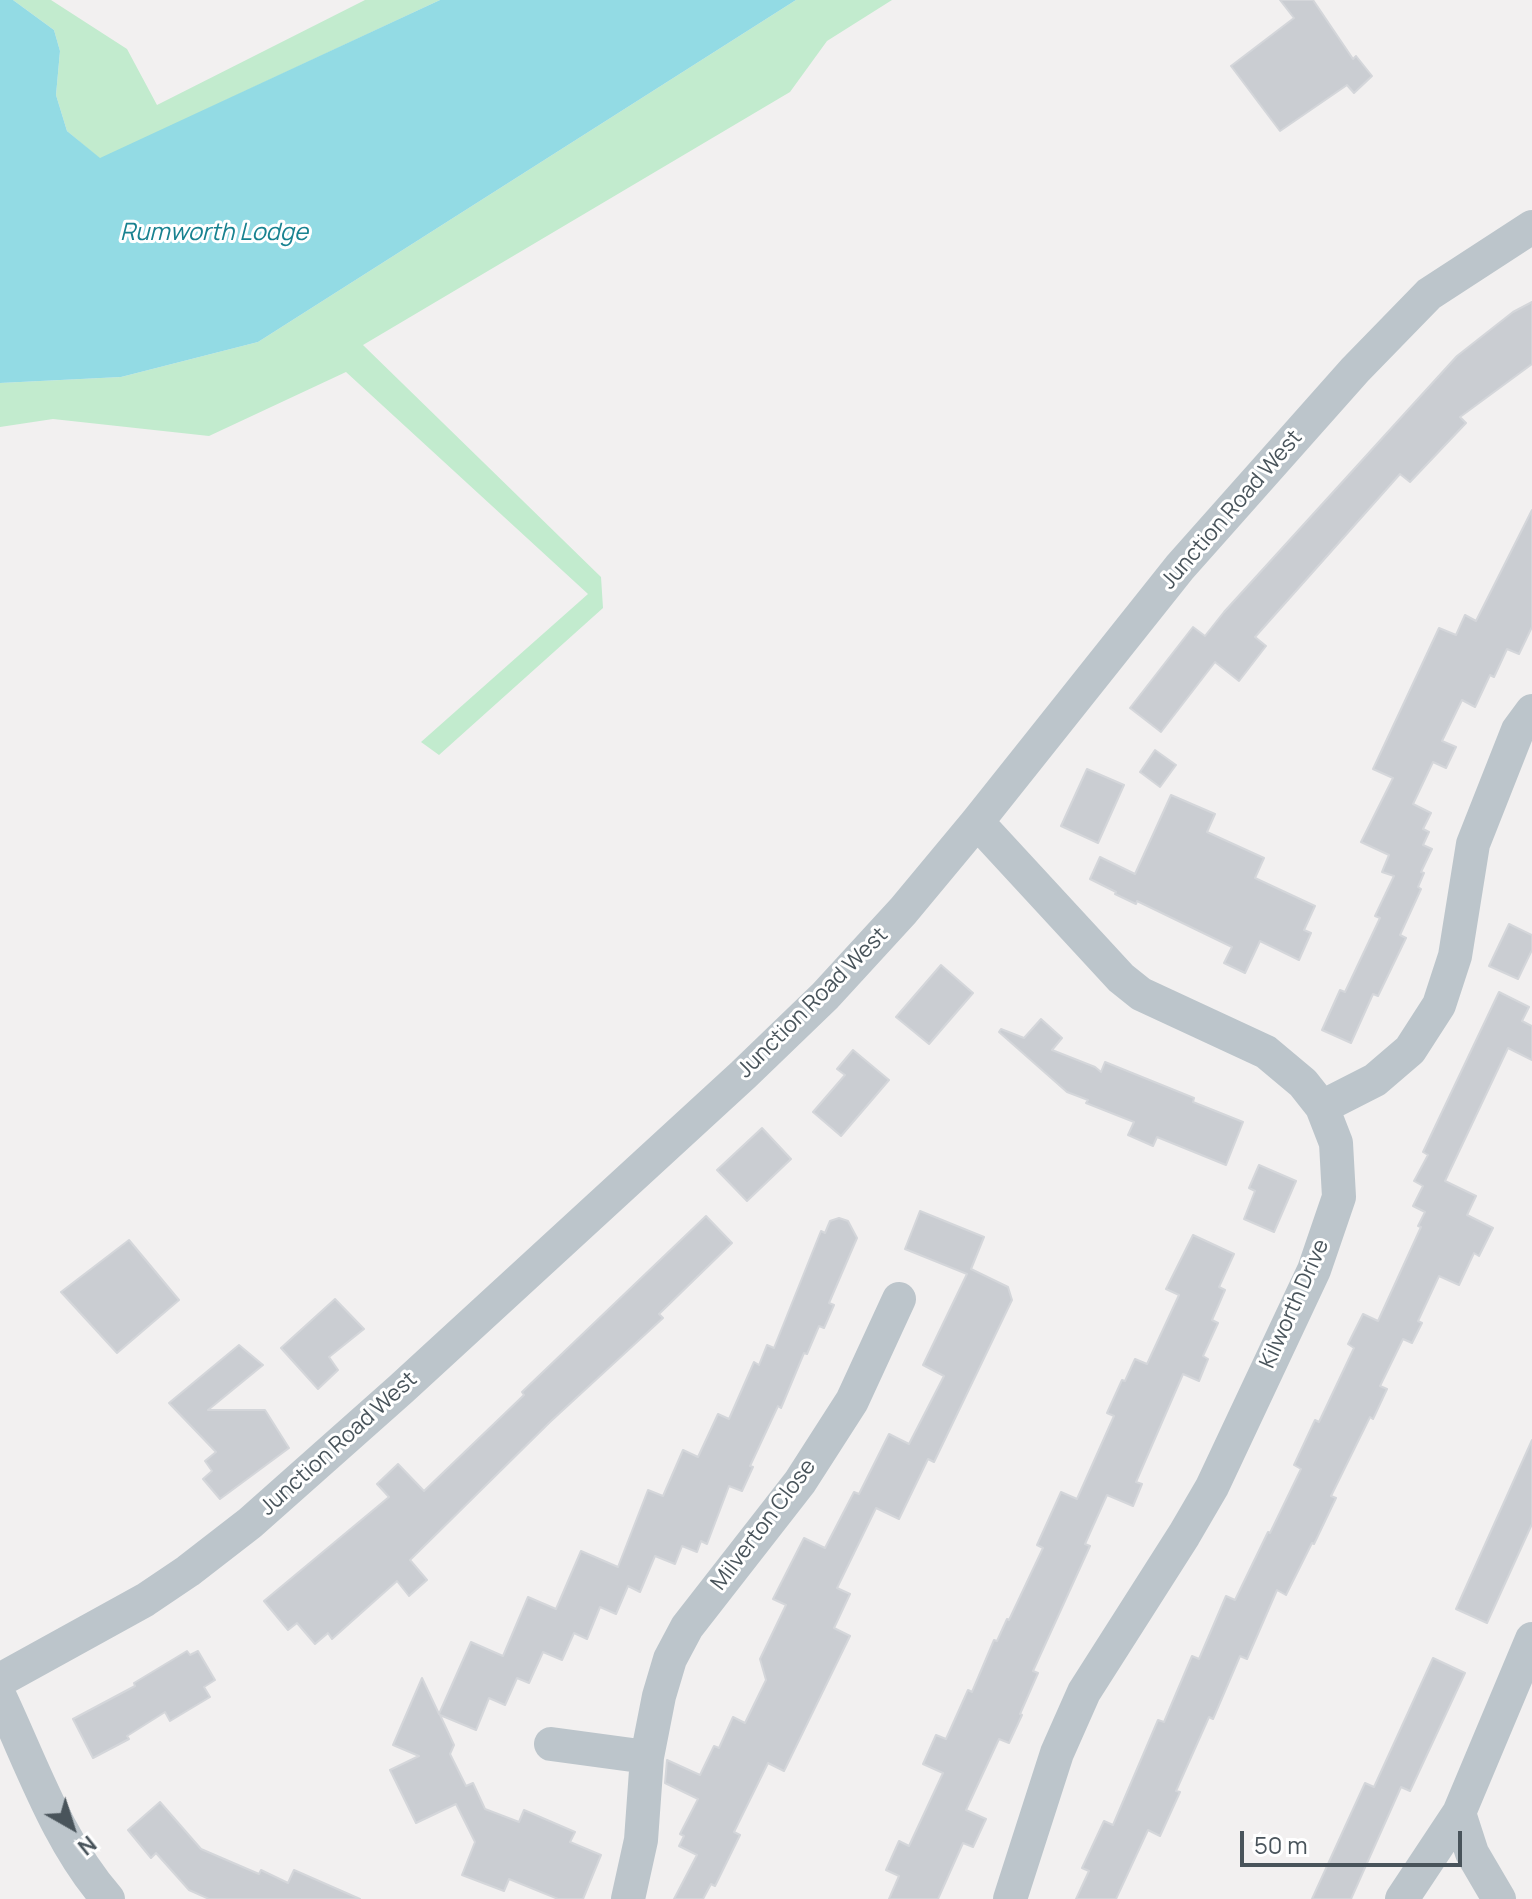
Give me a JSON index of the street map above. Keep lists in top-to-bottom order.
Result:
{
  "streets": {
    "street": ["Junction Road West", "Kilworth Drive", "Milverton Close"]
  },
  "crossings": [
    ["Junction Road West", "Kilworth Drive"]
  ],
  "water": ["Rumworth Lodge"],
  "scale_bar": "50 m",
  "north": "bottom right"
}
